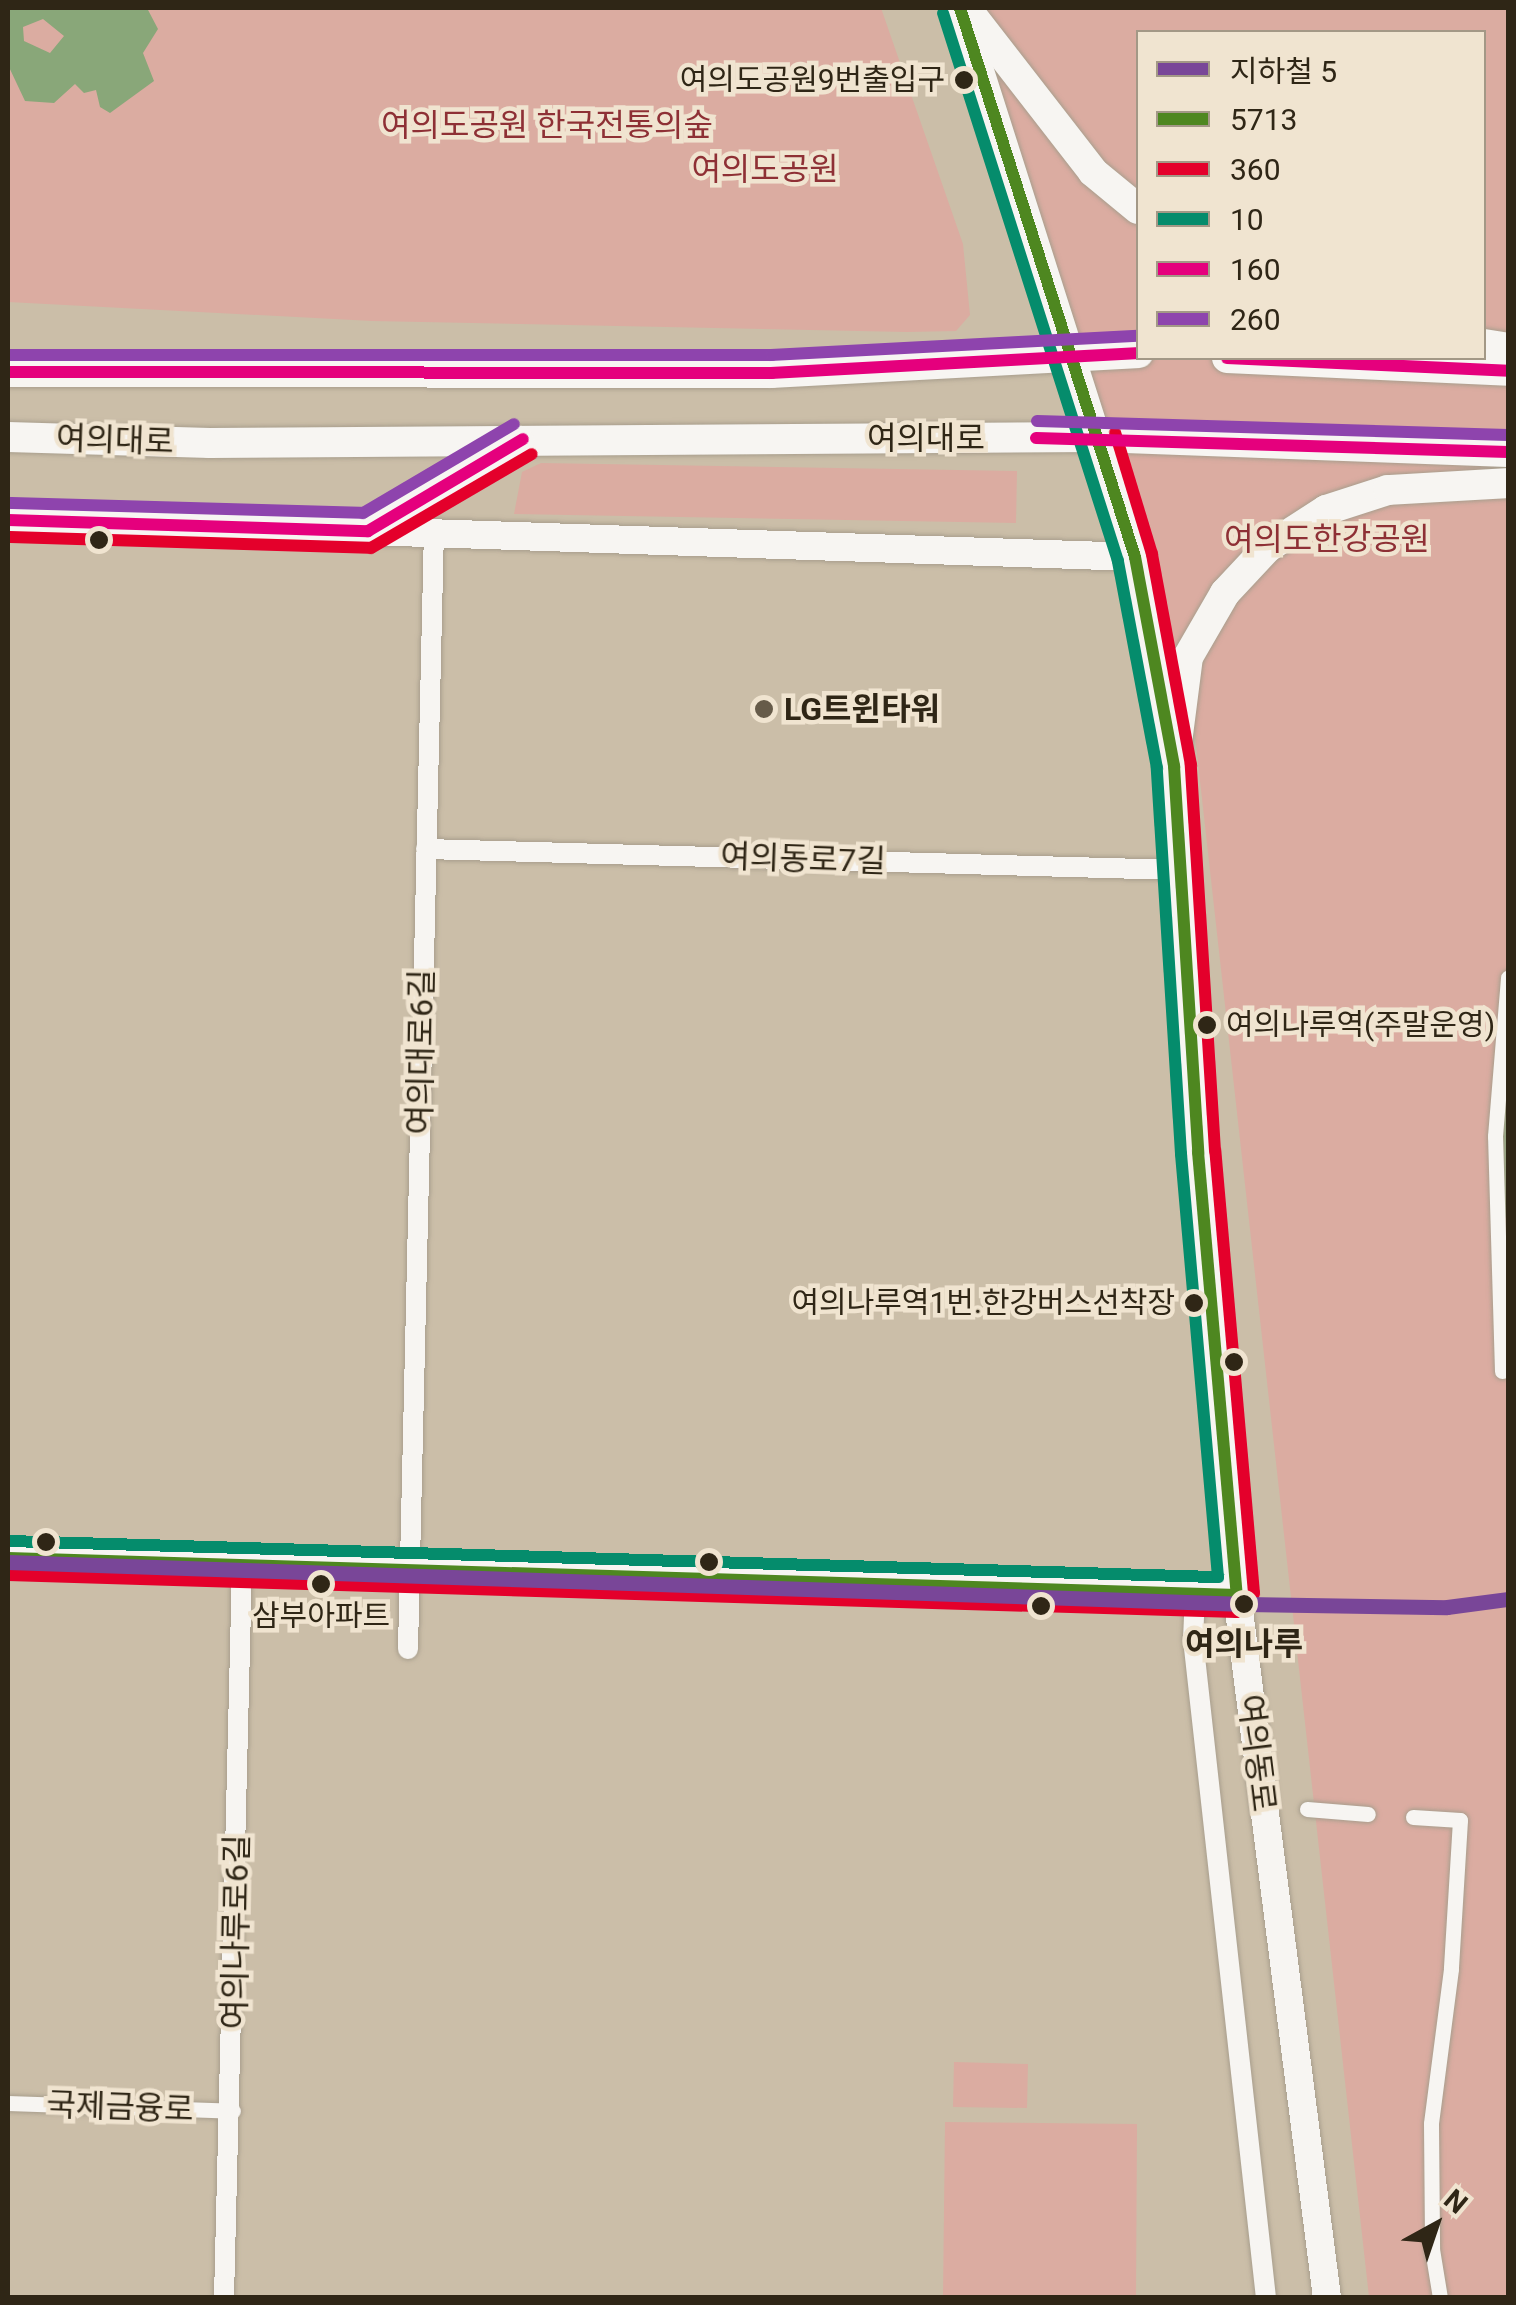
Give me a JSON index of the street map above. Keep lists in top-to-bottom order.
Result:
{
  "streets": {
    "main road": ["여의대로", "여의동로"],
    "street": [
      "여의동로7길",
      "여의대로6길",
      "여의나루로6길",
      "국제금융로"
    ]
  },
  "crossings": [
    ["여의대로", "여의동로"],
    ["여의동로7길", "여의대로6길"],
    ["여의동로7길", "여의동로"],
    ["여의나루로6길", "국제금융로"]
  ],
  "parks": ["여의도공원 한국전통의숲", "여의도공원", "여의도한강공원"],
  "places": [
    "여의도공원9번출입구",
    "LG트윈타워",
    "여의나루역(주말운영)",
    "여의나루역1번.한강버스선착장",
    "삼부아파트",
    "여의나루"
  ],
  "lines": [
    "transit line 5713",
    "transit line 10",
    "transit line 260",
    "transit line 160",
    "transit line 360",
    "metro line 5"
  ],
  "legend": [
    "지하철 5",
    "5713",
    "360",
    "10",
    "160",
    "260"
  ],
  "north": "top right"
}
